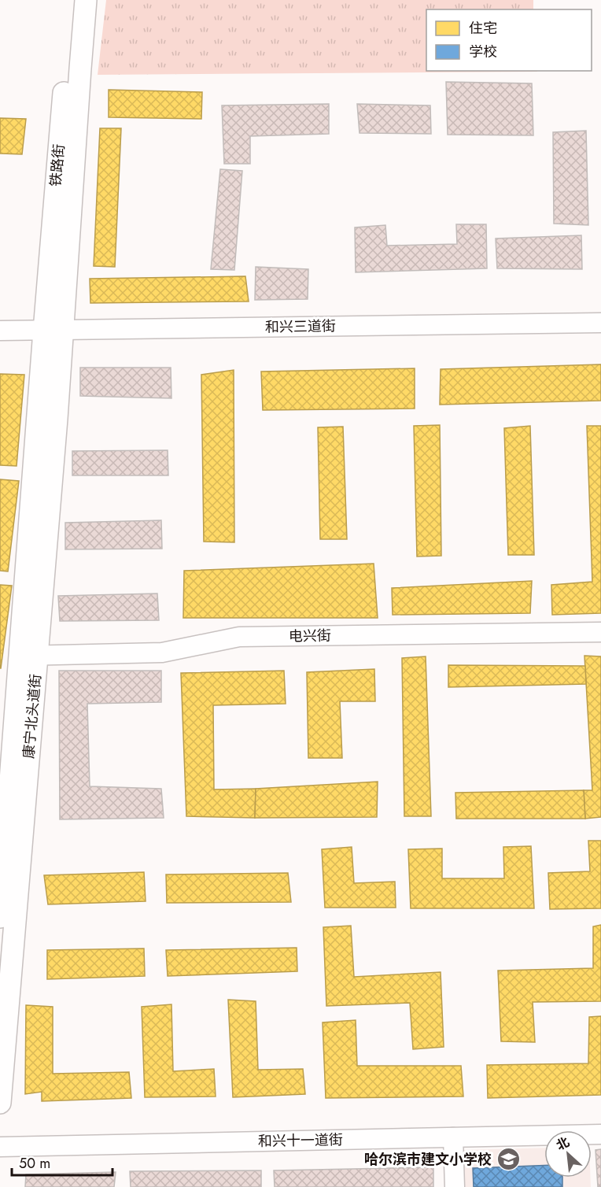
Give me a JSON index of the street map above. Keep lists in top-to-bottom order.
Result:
{
  "streets": {
    "main road": ["铁路街", "康宁北头道街"],
    "street": ["和兴三道街", "电兴街", "和兴十一道街"]
  },
  "crossings": [
    ["铁路街", "和兴三道街"],
    ["铁路街", "康宁北头道街"],
    ["和兴三道街", "康宁北头道街"],
    ["电兴街", "康宁北头道街"]
  ],
  "places": {
    "school or university": ["哈尔滨市建文小学校"]
  },
  "legend": ["住宅", "学校"],
  "scale_bar": "50 m",
  "north": "top left"
}
